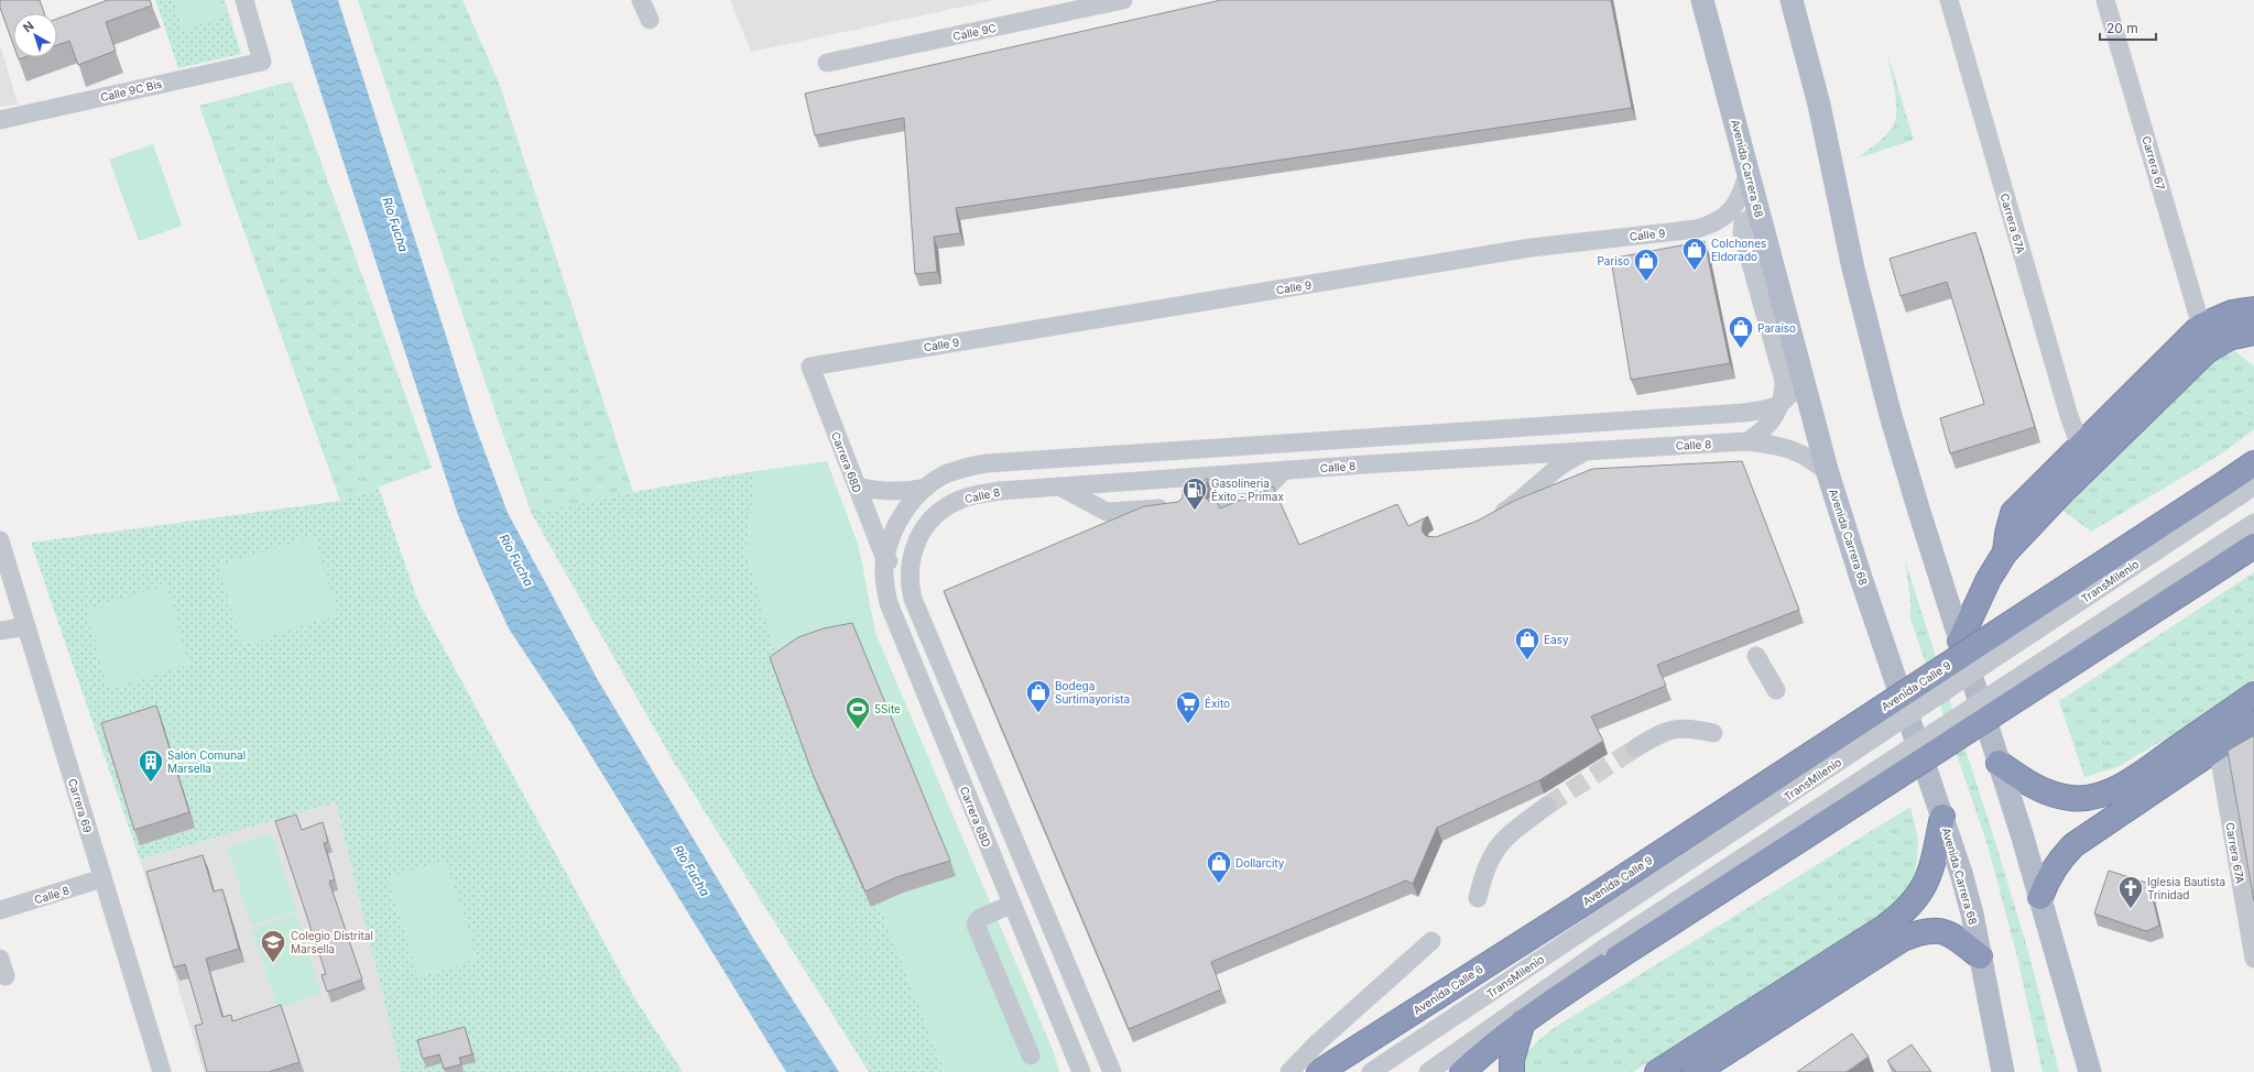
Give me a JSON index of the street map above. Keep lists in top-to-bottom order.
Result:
{
  "streets": {
    "highway": ["Avenida Calle 9", "Avenida Calle 6"],
    "main road": ["Avenida Carrera 68"],
    "street": [
      "Calle 9C",
      "Calle 9C Bis",
      "Carrera 67",
      "Carrera 67A",
      "Calle 9",
      "Calle 8",
      "Carrera 68D",
      "TransMilenio",
      "Carrera 69"
    ]
  },
  "crossings": [
    ["Avenida Carrera 68", "Calle 9"],
    ["Avenida Carrera 68", "Calle 8"],
    ["Calle 9", "Carrera 68D"],
    ["Calle 8", "Carrera 68D"],
    ["Calle 8", "Carrera 69"],
    ["TransMilenio", "Avenida Calle 9"],
    ["TransMilenio", "Avenida Calle 6"],
    ["Avenida Calle 9", "Avenida Calle 6"]
  ],
  "water": ["Río Fucha"],
  "places": {
    "shop": [
      "Colchones Eldorado",
      "Pariso",
      "Paraiso",
      "Easy",
      "Bodega Surtimayorista",
      "Dollarcity"
    ],
    "fuel station": ["Gasolineria Éxito - Primax"],
    "supermarket": ["Éxito"],
    "sports": ["5Site"],
    "building": ["Salón Comunal Marsella"],
    "church": ["Iglesia Bautista Trinidad"],
    "school or university": ["Colegio Distrital Marsella"]
  },
  "scale_bar": "20 m",
  "north": "top left"
}
